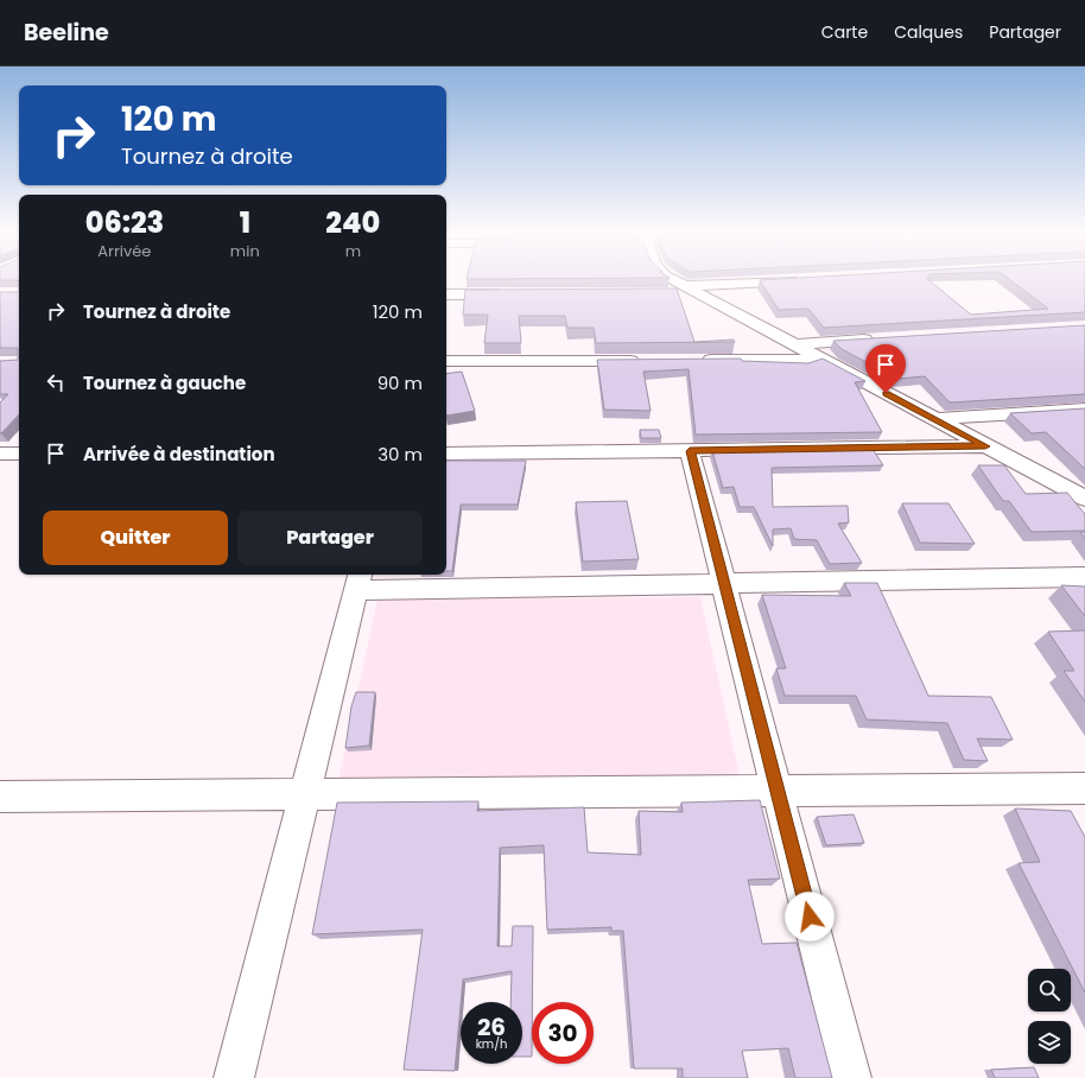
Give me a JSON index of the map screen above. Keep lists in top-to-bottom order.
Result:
{
  "page": {
    "header": "Beeline",
    "nav": ["Carte", "Calques", "Partager"],
    "turn": ["120 m", "Tournez à droite"],
    "eta": [
      "06:23",
      "Arrivée",
      "1",
      "min",
      "240",
      "m"
    ],
    "list": [
      {
        "name": "Tournez à droite",
        "value": "120 m"
      },
      {
        "name": "Tournez à gauche",
        "value": "90 m"
      },
      {
        "name": "Arrivée à destination",
        "value": "30 m"
      }
    ],
    "buttons": ["Quitter", "Partager"],
    "speed": "26 km/h",
    "limit": "30"
  }
}
